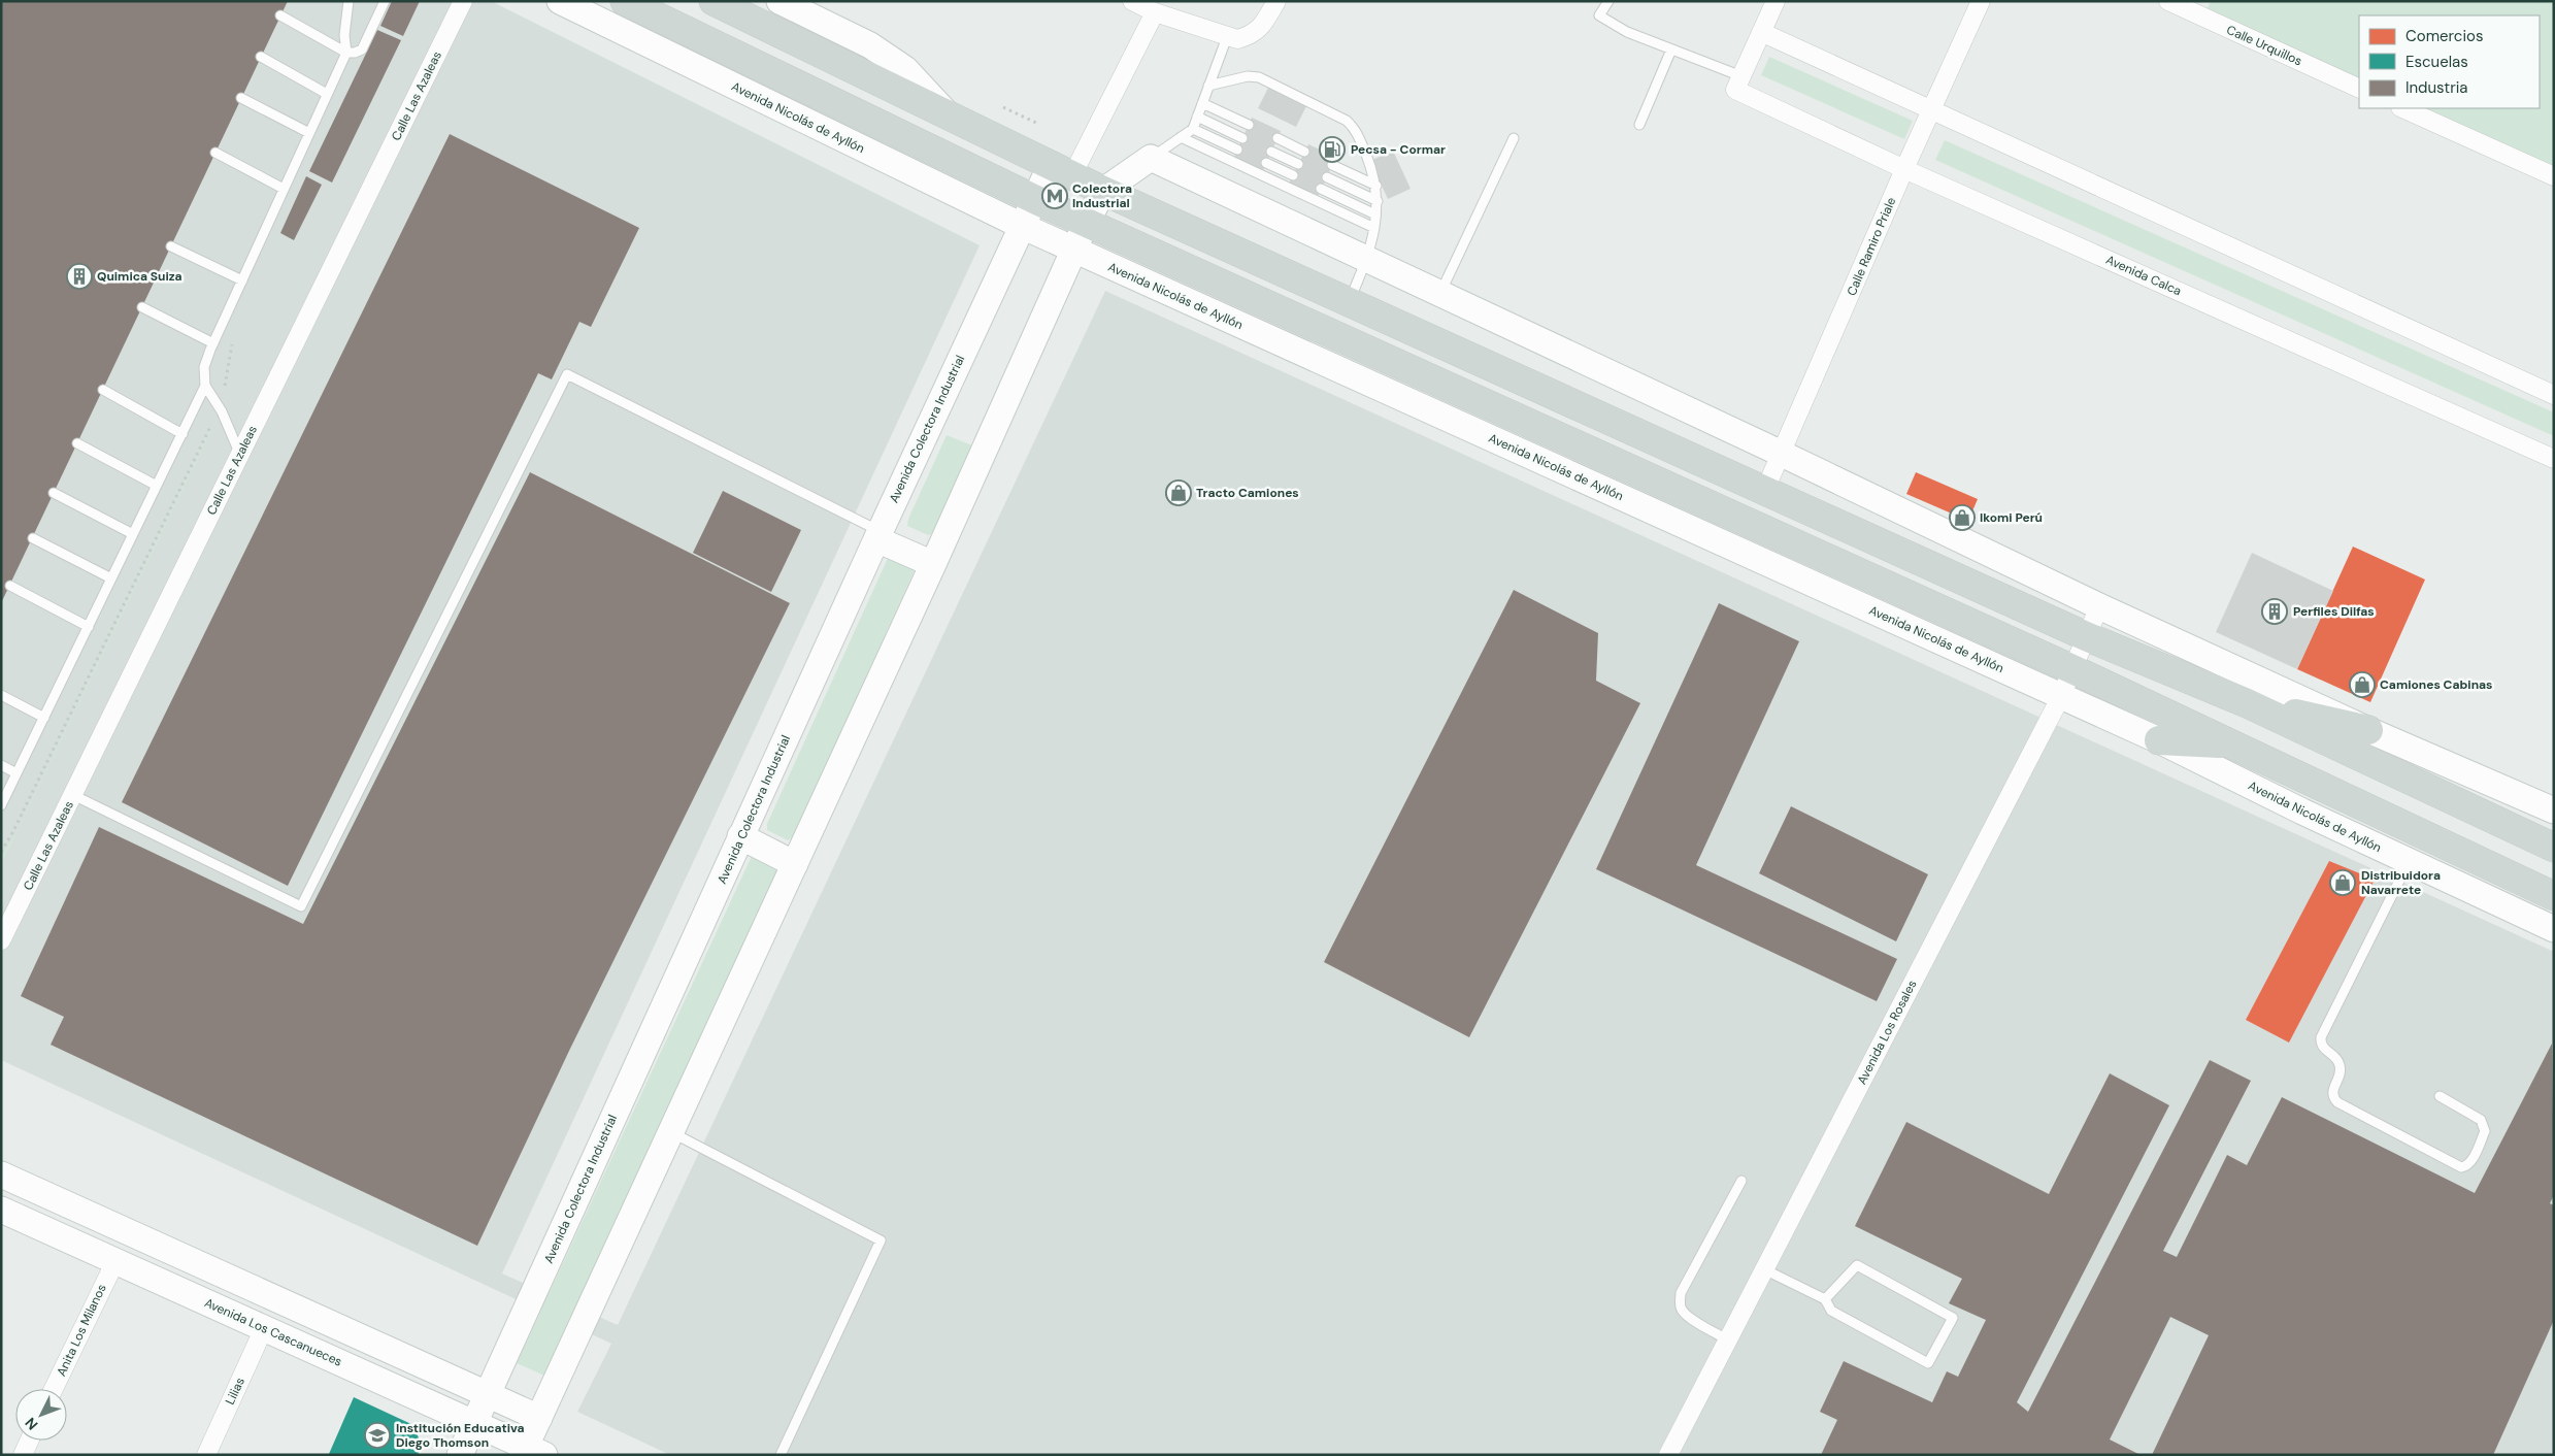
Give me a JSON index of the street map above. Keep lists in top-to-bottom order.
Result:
{
  "streets": {
    "main road": ["Avenida Nicolás de Ayllón", "Avenida Colectora Industrial", "Avenida Los Cascanueces"],
    "street": [
      "Calle Urquillos",
      "Calle Las Azaleas",
      "Calle Ramiro Priale",
      "Avenida Calca",
      "Avenida Los Rosales",
      "Anita Los Milanos",
      "Lilias"
    ]
  },
  "crossings": [
    ["Avenida Nicolás de Ayllón", "Avenida Colectora Industrial"],
    ["Avenida Nicolás de Ayllón", "Avenida Los Rosales"],
    ["Calle Ramiro Priale", "Avenida Calca"],
    ["Avenida Colectora Industrial", "Avenida Los Cascanueces"],
    ["Anita Los Milanos", "Avenida Los Cascanueces"],
    ["Avenida Los Cascanueces", "Lilias"]
  ],
  "places": {
    "fuel station": ["Pecsa - Cormar"],
    "metro station": ["Colectora Industrial"],
    "building": ["Quimica Suiza", "Perfiles Dilfas"],
    "shop": [
      "Tracto Camiones",
      "Ikomi Perú",
      "Camiones Cabinas",
      "Distribuidora Navarrete"
    ],
    "school or university": ["Institución Educativa Diego Thomson"]
  },
  "legend": ["Comercios", "Escuelas", "Industria"],
  "north": "bottom left"
}
